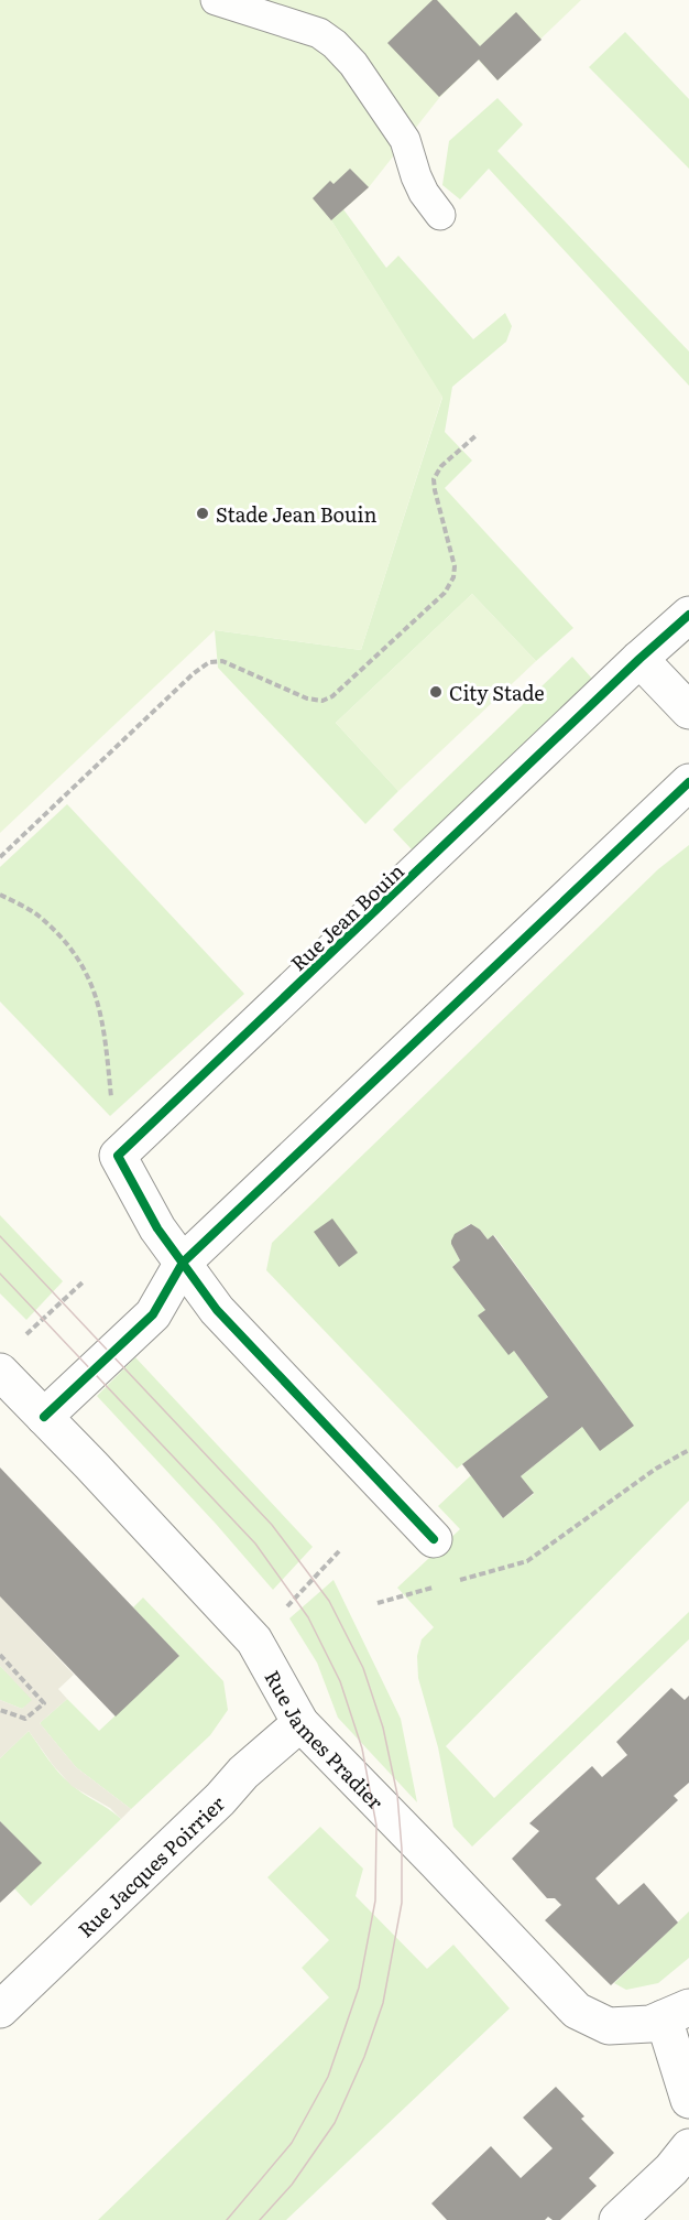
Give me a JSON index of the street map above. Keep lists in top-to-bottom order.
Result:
{
  "streets": {
    "street": ["Rue Jean Bouin", "Rue James Pradier", "Rue Jacques Poirrier"]
  },
  "crossings": [
    ["Rue James Pradier", "Rue Jacques Poirrier"]
  ],
  "places": ["Stade Jean Bouin", "City Stade"]
}
